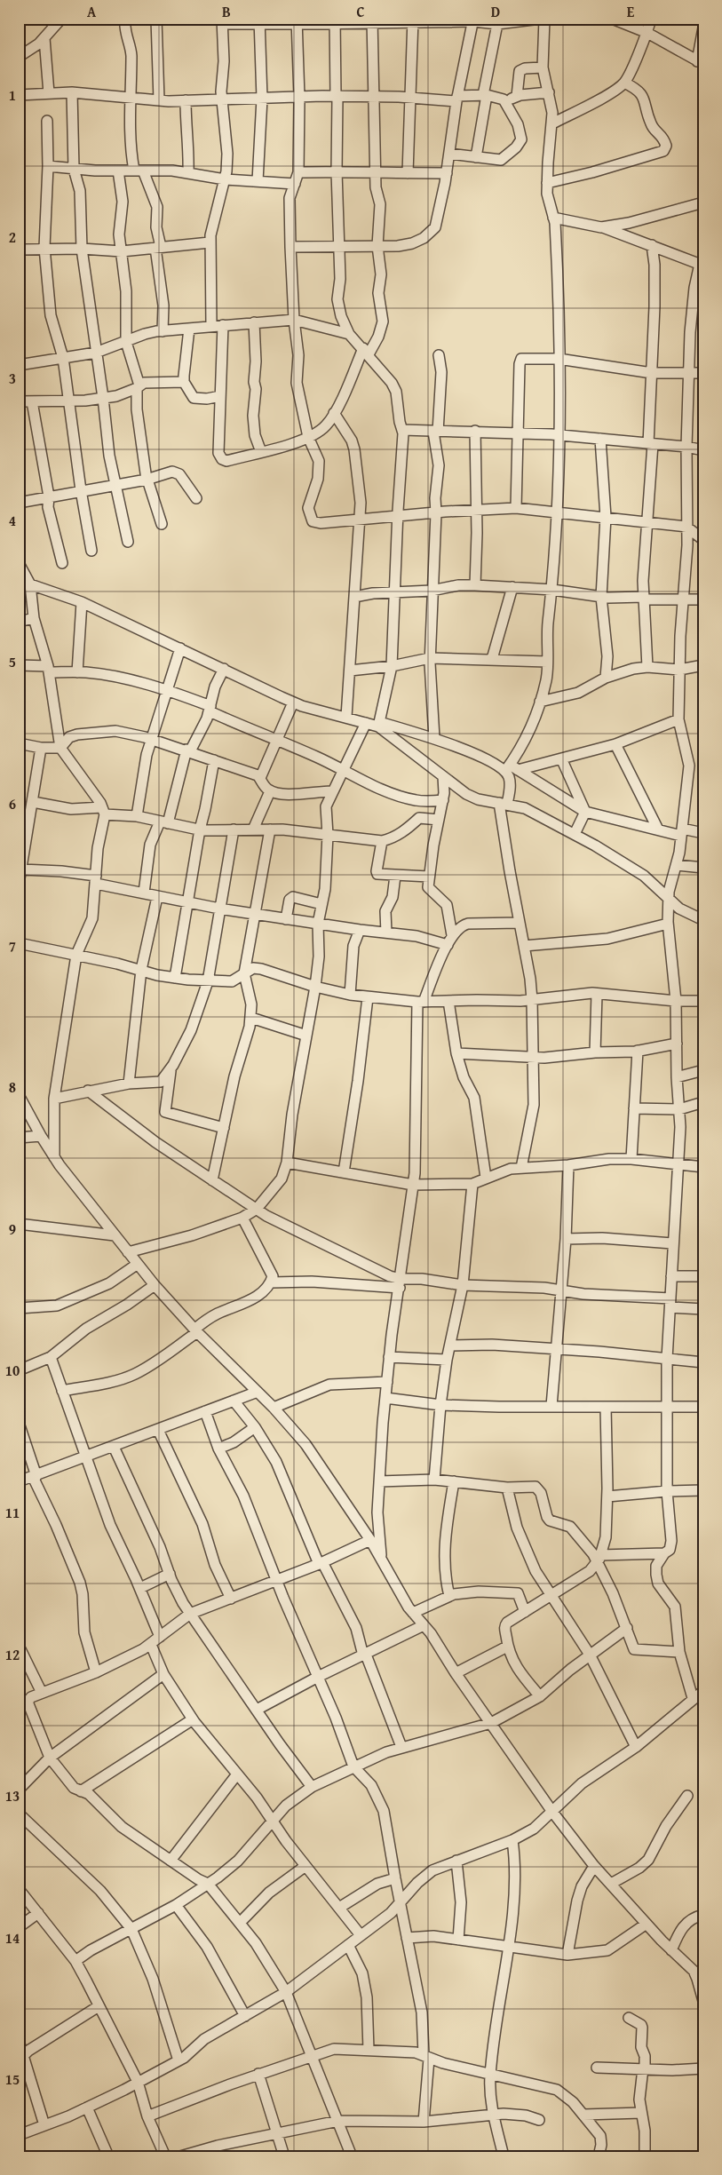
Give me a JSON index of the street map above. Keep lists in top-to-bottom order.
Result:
{
  "grid": {
    "columns": [
      "A",
      "B",
      "C",
      "D",
      "E"
    ],
    "rows": [
      "1",
      "2",
      "3",
      "4",
      "5",
      "6",
      "7",
      "8",
      "9",
      "10",
      "11",
      "12",
      "13",
      "14",
      "15"
    ]
  }
}
